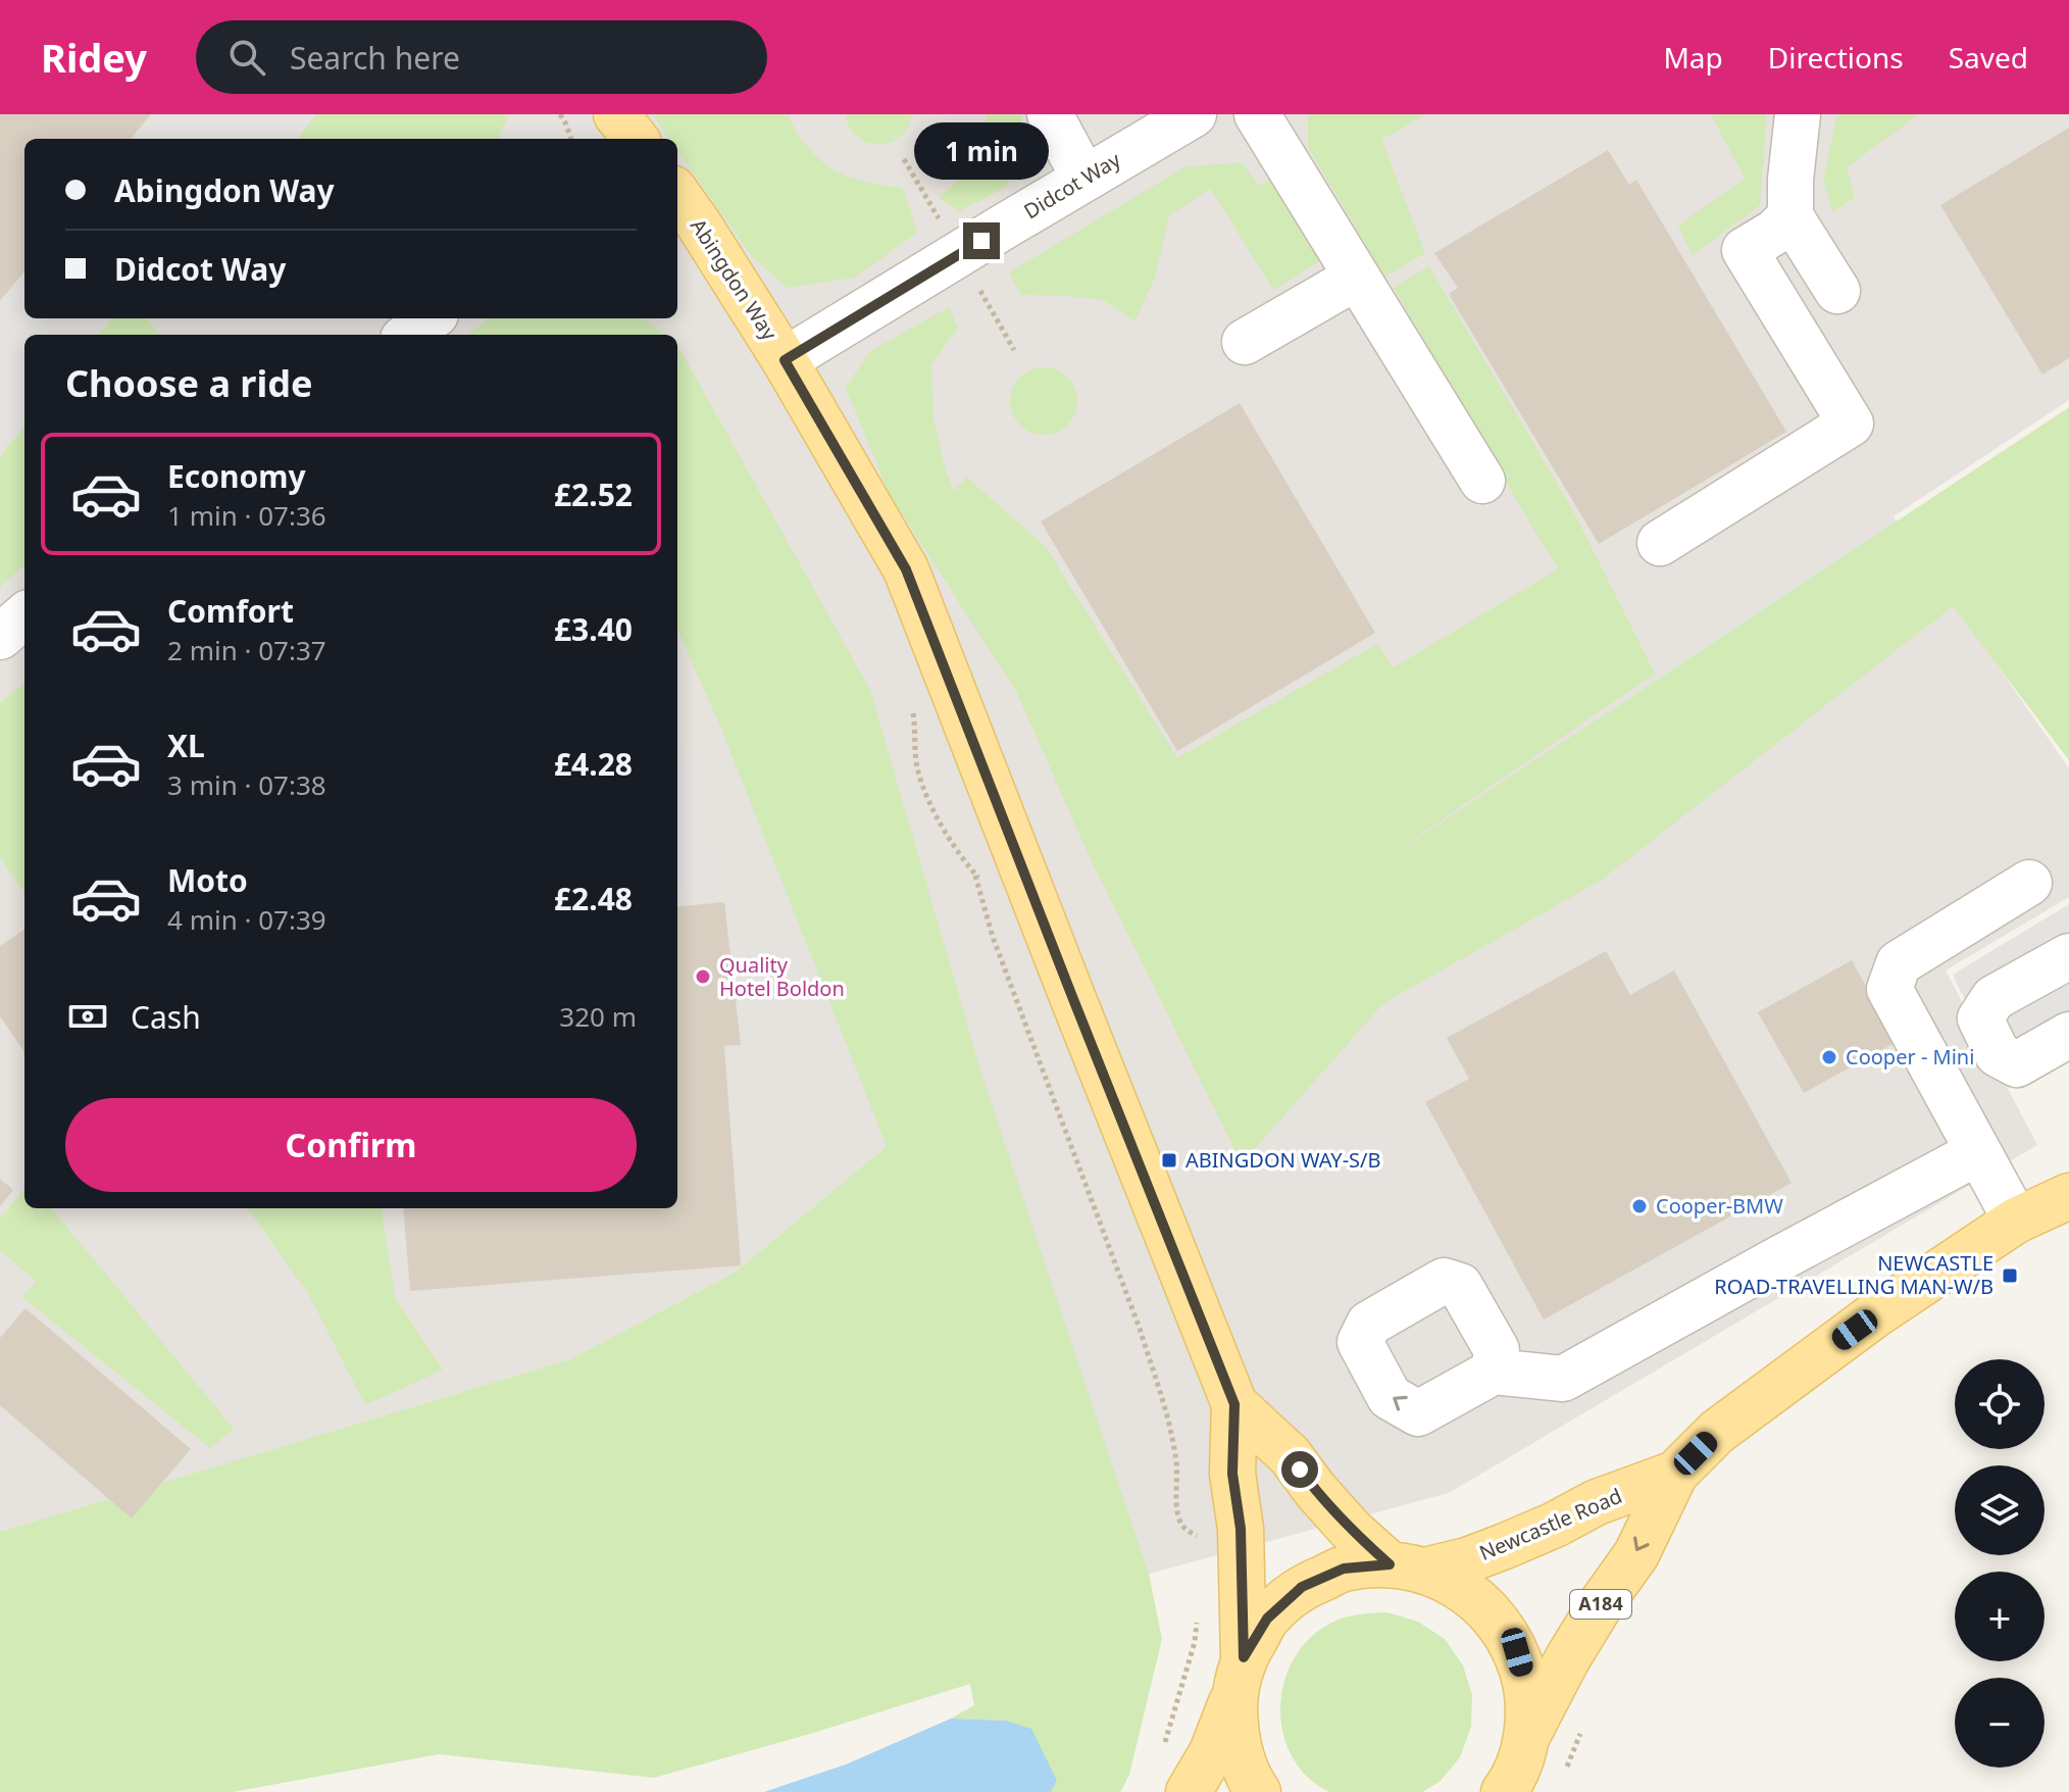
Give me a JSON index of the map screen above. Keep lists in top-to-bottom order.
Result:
{
  "streets": {
    "main road": ["Abingdon Way", "Newcastle Road", "A184"],
    "street": ["Didcot Way"]
  },
  "crossings": [
    ["Didcot Way", "Abingdon Way"],
    ["Abingdon Way", "Newcastle Road"]
  ],
  "places": {
    "other": ["Quality Hotel Boldon", "Cooper - Mini", "Cooper-BMW"],
    "transit": ["ABINGDON WAY-S/B", "NEWCASTLE ROAD-TRAVELLING MAN-W/B"]
  },
  "page": {
    "header": "Ridey",
    "search": "Search here",
    "nav": ["Map", "Directions", "Saved"],
    "bubble": "1 min",
    "banner": ["Abingdon Way", "Didcot Way"],
    "heading": "Choose a ride",
    "list": [
      {
        "name": "Economy",
        "note": "1 min · 07:36",
        "value": "£2.52"
      },
      {
        "name": "Comfort",
        "note": "2 min · 07:37",
        "value": "£3.40"
      },
      {
        "name": "XL",
        "note": "3 min · 07:38",
        "value": "£4.28"
      },
      {
        "name": "Moto",
        "note": "4 min · 07:39",
        "value": "£2.48"
      }
    ],
    "pay": ["Cash", "320 m"],
    "buttons": "Confirm",
    "map_buttons": ["+", "−"]
  }
}
